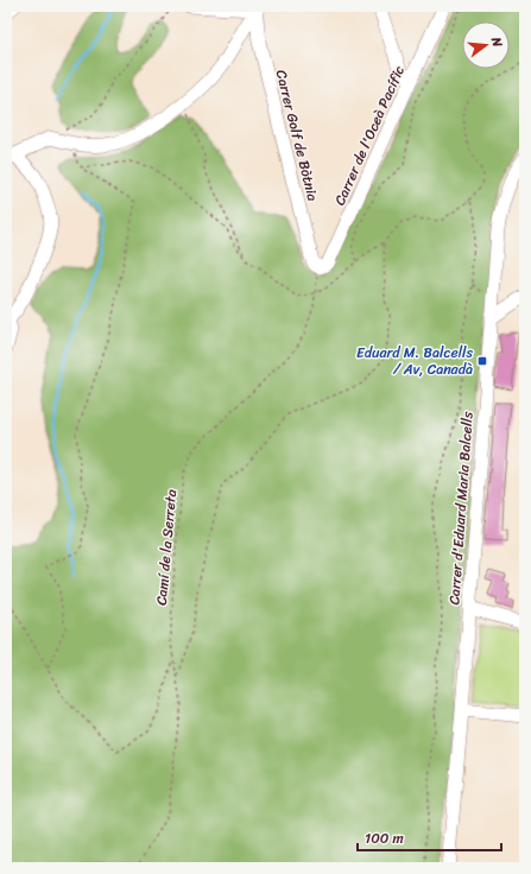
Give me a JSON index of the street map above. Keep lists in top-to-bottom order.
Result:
{
  "streets": {
    "street": ["Carrer Golf de Bòtnia", "Carrer de l'Oceà Pacífic", "Carrer d'Eduard Maria Balcells"],
    "path": ["Camí de la Serreta"]
  },
  "crossings": [
    ["Carrer Golf de Bòtnia", "Carrer de l'Oceà Pacífic"],
    ["Carrer Golf de Bòtnia", "Camí de la Serreta"],
    ["Carrer de l'Oceà Pacífic", "Camí de la Serreta"]
  ],
  "places": {
    "transit": ["Eduard M. Balcells / Av, Canadà"]
  },
  "scale_bar": "100 m",
  "north": "right"
}
